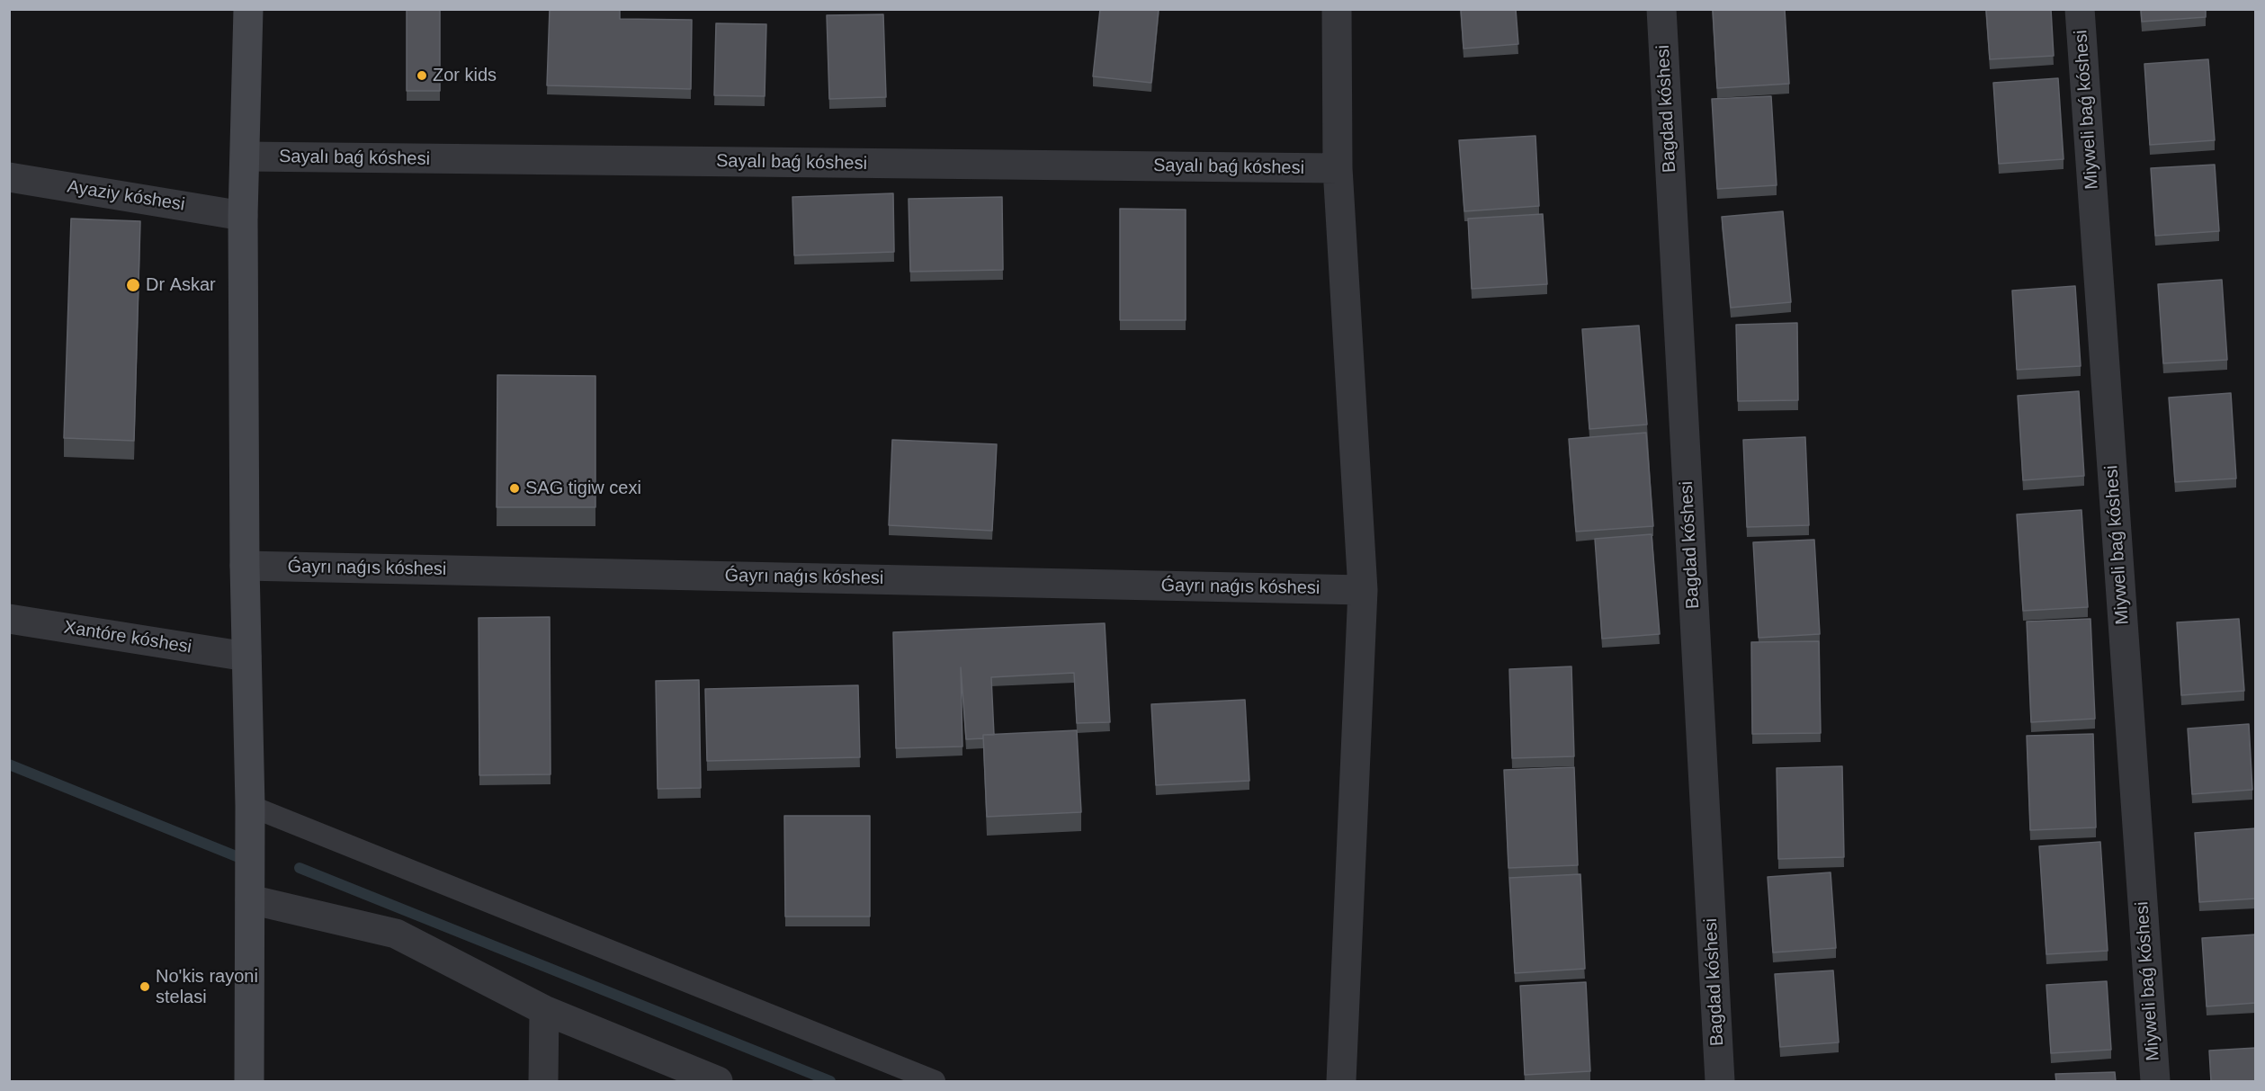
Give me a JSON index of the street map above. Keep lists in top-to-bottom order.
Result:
{
  "streets": {
    "street": [
      "Bagdad kóshesi",
      "Miyweli baǵ kóshesi",
      "Sayalı baǵ kóshesi",
      "Ayaziy kóshesi",
      "Ǵayrı naǵıs kóshesi",
      "Xantóre kóshesi"
    ]
  },
  "places": [
    "Zor kids",
    "Dr Askar",
    "SAG tigiw cexi",
    "No'kis rayoni stelasi"
  ]
}
